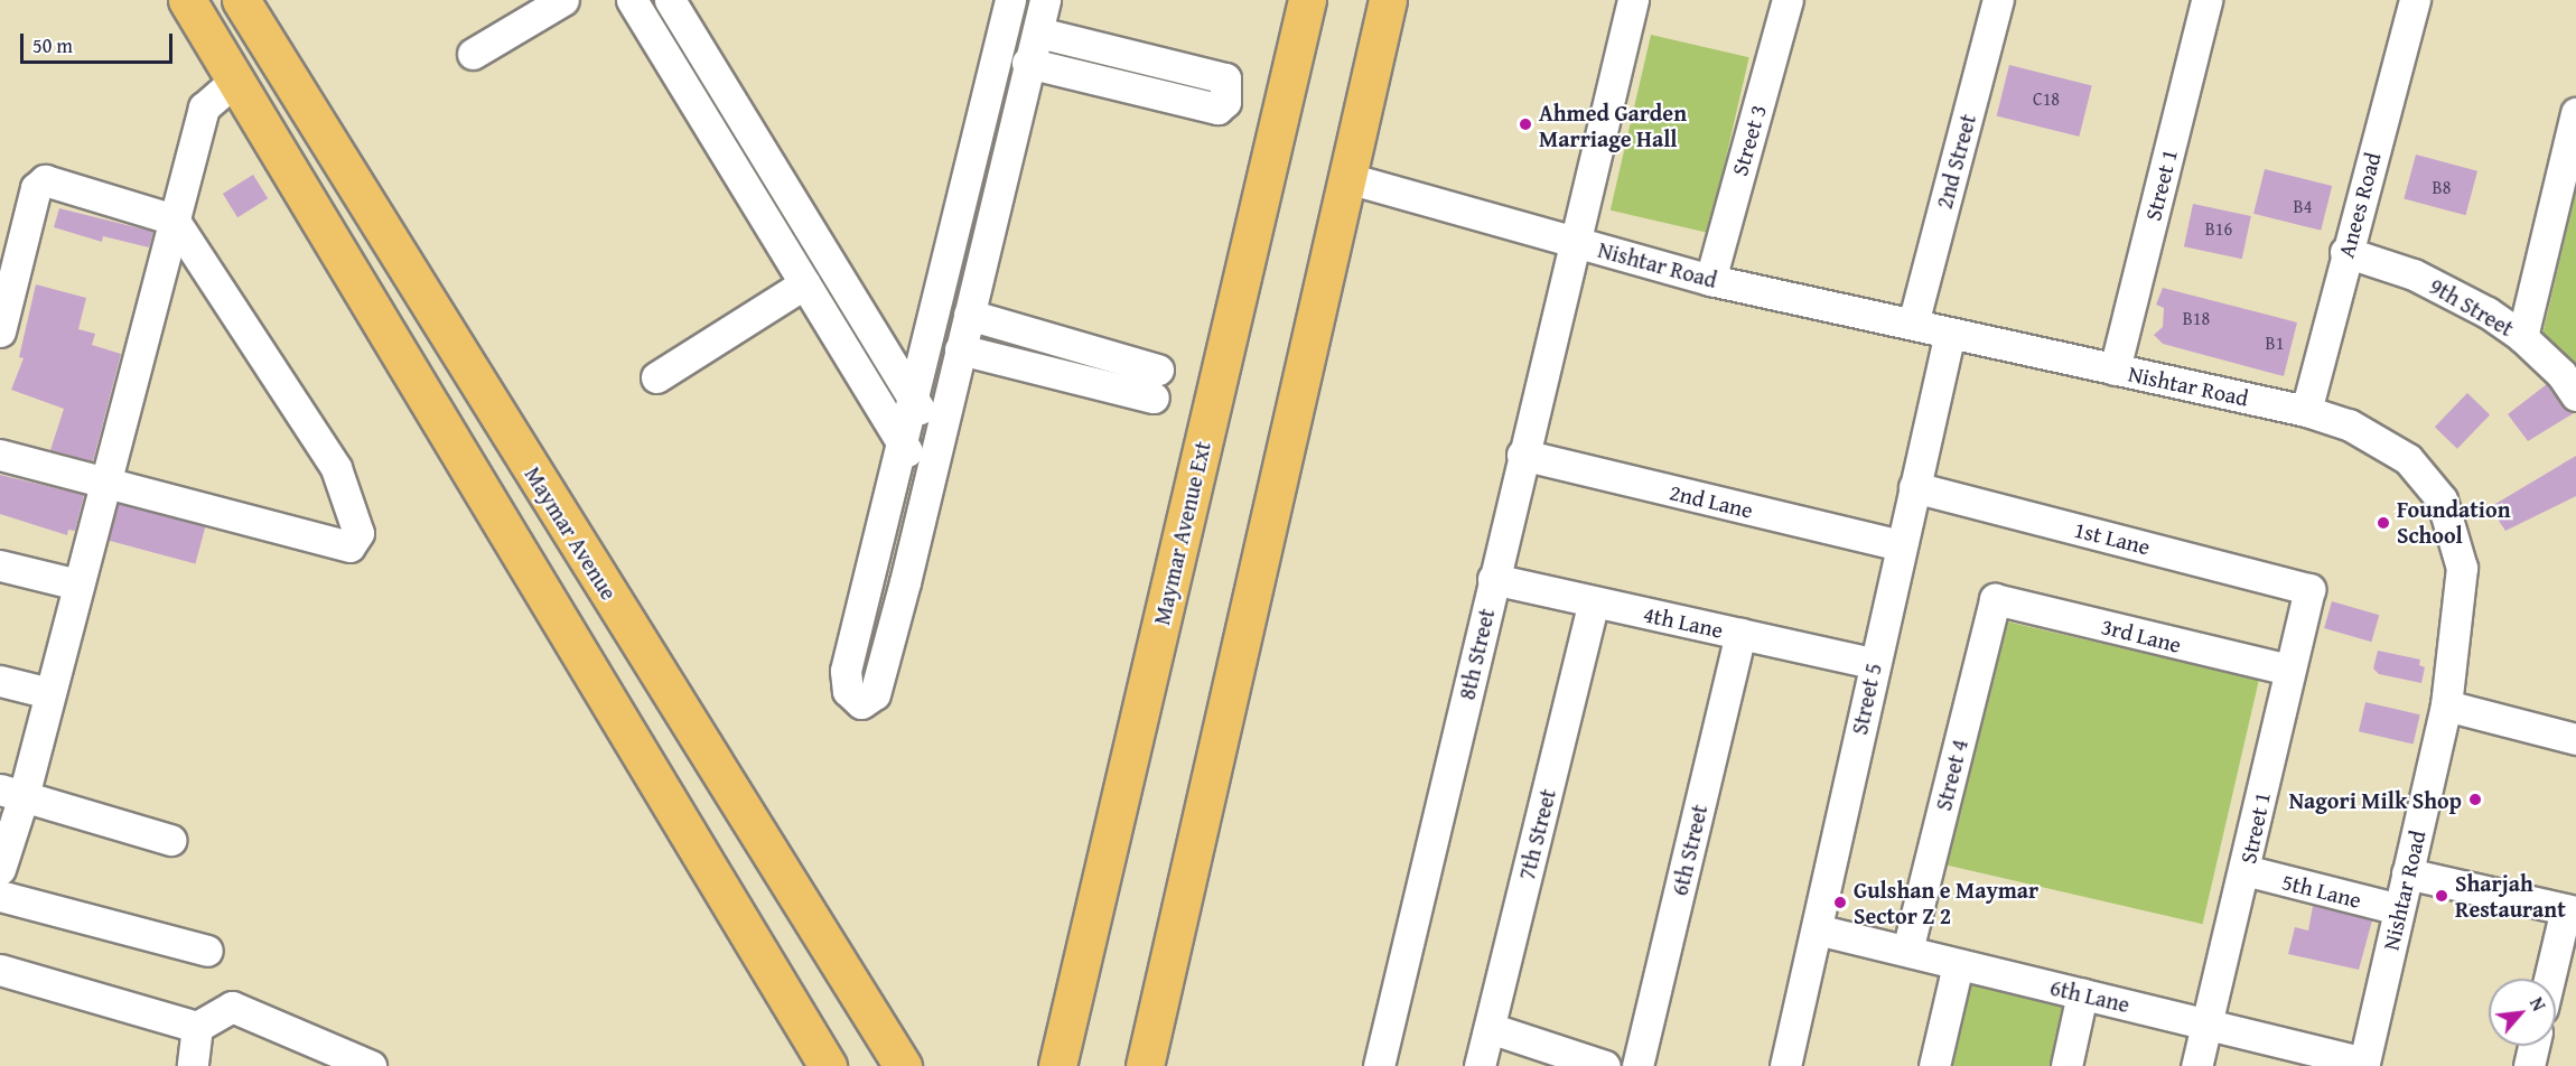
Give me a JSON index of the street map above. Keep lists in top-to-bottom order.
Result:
{
  "streets": {
    "main road": ["Maymar Avenue", "Maymar Avenue Ext"],
    "street": [
      "Street 3",
      "2nd Street",
      "Street 1",
      "Anees Road",
      "Nishtar Road",
      "9th Street",
      "2nd Lane",
      "1st Lane",
      "4th Lane",
      "3rd Lane",
      "8th Street",
      "Street 5",
      "Street 4",
      "7th Street",
      "6th Street",
      "5th Lane",
      "6th Lane"
    ]
  },
  "crossings": [
    ["Street 3", "Nishtar Road"],
    ["2nd Street", "Nishtar Road"],
    ["Street 1", "Nishtar Road"],
    ["Street 1", "1st Lane"],
    ["Street 1", "3rd Lane"],
    ["Street 1", "5th Lane"],
    ["Street 1", "6th Lane"],
    ["Anees Road", "Nishtar Road"],
    ["Anees Road", "9th Street"],
    ["Nishtar Road", "8th Street"],
    ["Nishtar Road", "Street 5"],
    ["Nishtar Road", "5th Lane"],
    ["Nishtar Road", "6th Lane"],
    ["2nd Lane", "8th Street"],
    ["2nd Lane", "Street 5"],
    ["1st Lane", "Street 5"],
    ["4th Lane", "8th Street"],
    ["4th Lane", "Street 5"],
    ["4th Lane", "7th Street"],
    ["4th Lane", "6th Street"],
    ["3rd Lane", "Street 4"],
    ["Street 5", "6th Lane"],
    ["Street 4", "6th Lane"]
  ],
  "places": [
    "Ahmed Garden Marriage Hall",
    "Foundation School",
    "Nagori Milk Shop",
    "Sharjah Restaurant",
    "Gulshan e Maymar Sector Z 2"
  ],
  "house_numbers": [
    "C18",
    "B8",
    "B4",
    "B16",
    "B18",
    "B1"
  ],
  "scale_bar": "50 m",
  "north": "top right"
}
